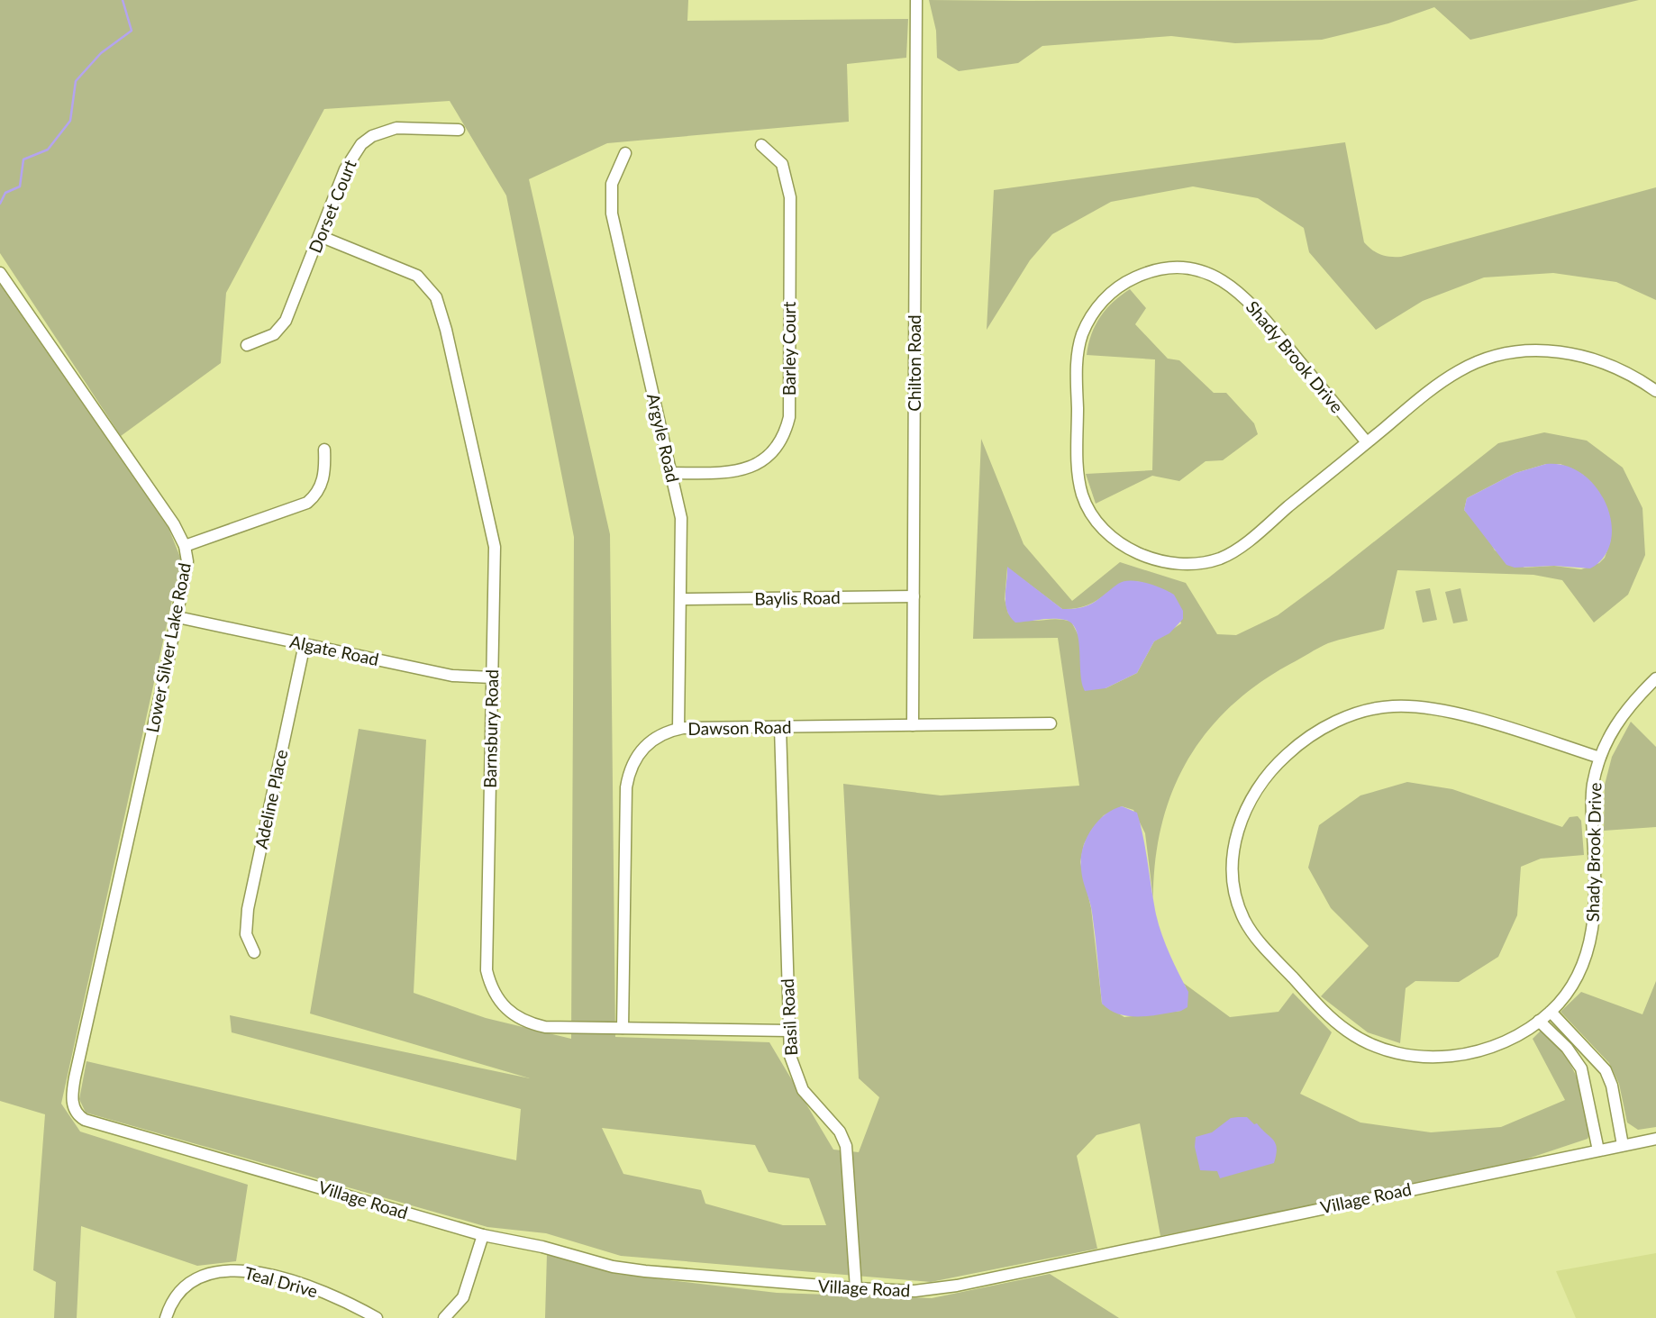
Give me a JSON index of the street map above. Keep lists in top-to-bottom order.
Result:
{
  "streets": {
    "street": [
      "Dorset Court",
      "Barley Court",
      "Shady Brook Drive",
      "Chilton Road",
      "Argyle Road",
      "Baylis Road",
      "Lower Silver Lake Road",
      "Algate Road",
      "Dawson Road",
      "Barnsbury Road",
      "Adeline Place",
      "Basil Road",
      "Village Road",
      "Teal Drive"
    ]
  },
  "crossings": [
    ["Dorset Court", "Barnsbury Road"],
    ["Barley Court", "Argyle Road"],
    ["Chilton Road", "Baylis Road"],
    ["Chilton Road", "Dawson Road"],
    ["Argyle Road", "Baylis Road"],
    ["Argyle Road", "Dawson Road"],
    ["Lower Silver Lake Road", "Algate Road"],
    ["Lower Silver Lake Road", "Village Road"],
    ["Algate Road", "Barnsbury Road"],
    ["Algate Road", "Adeline Place"],
    ["Dawson Road", "Barnsbury Road"],
    ["Dawson Road", "Basil Road"],
    ["Barnsbury Road", "Basil Road"],
    ["Basil Road", "Village Road"]
  ]
}
